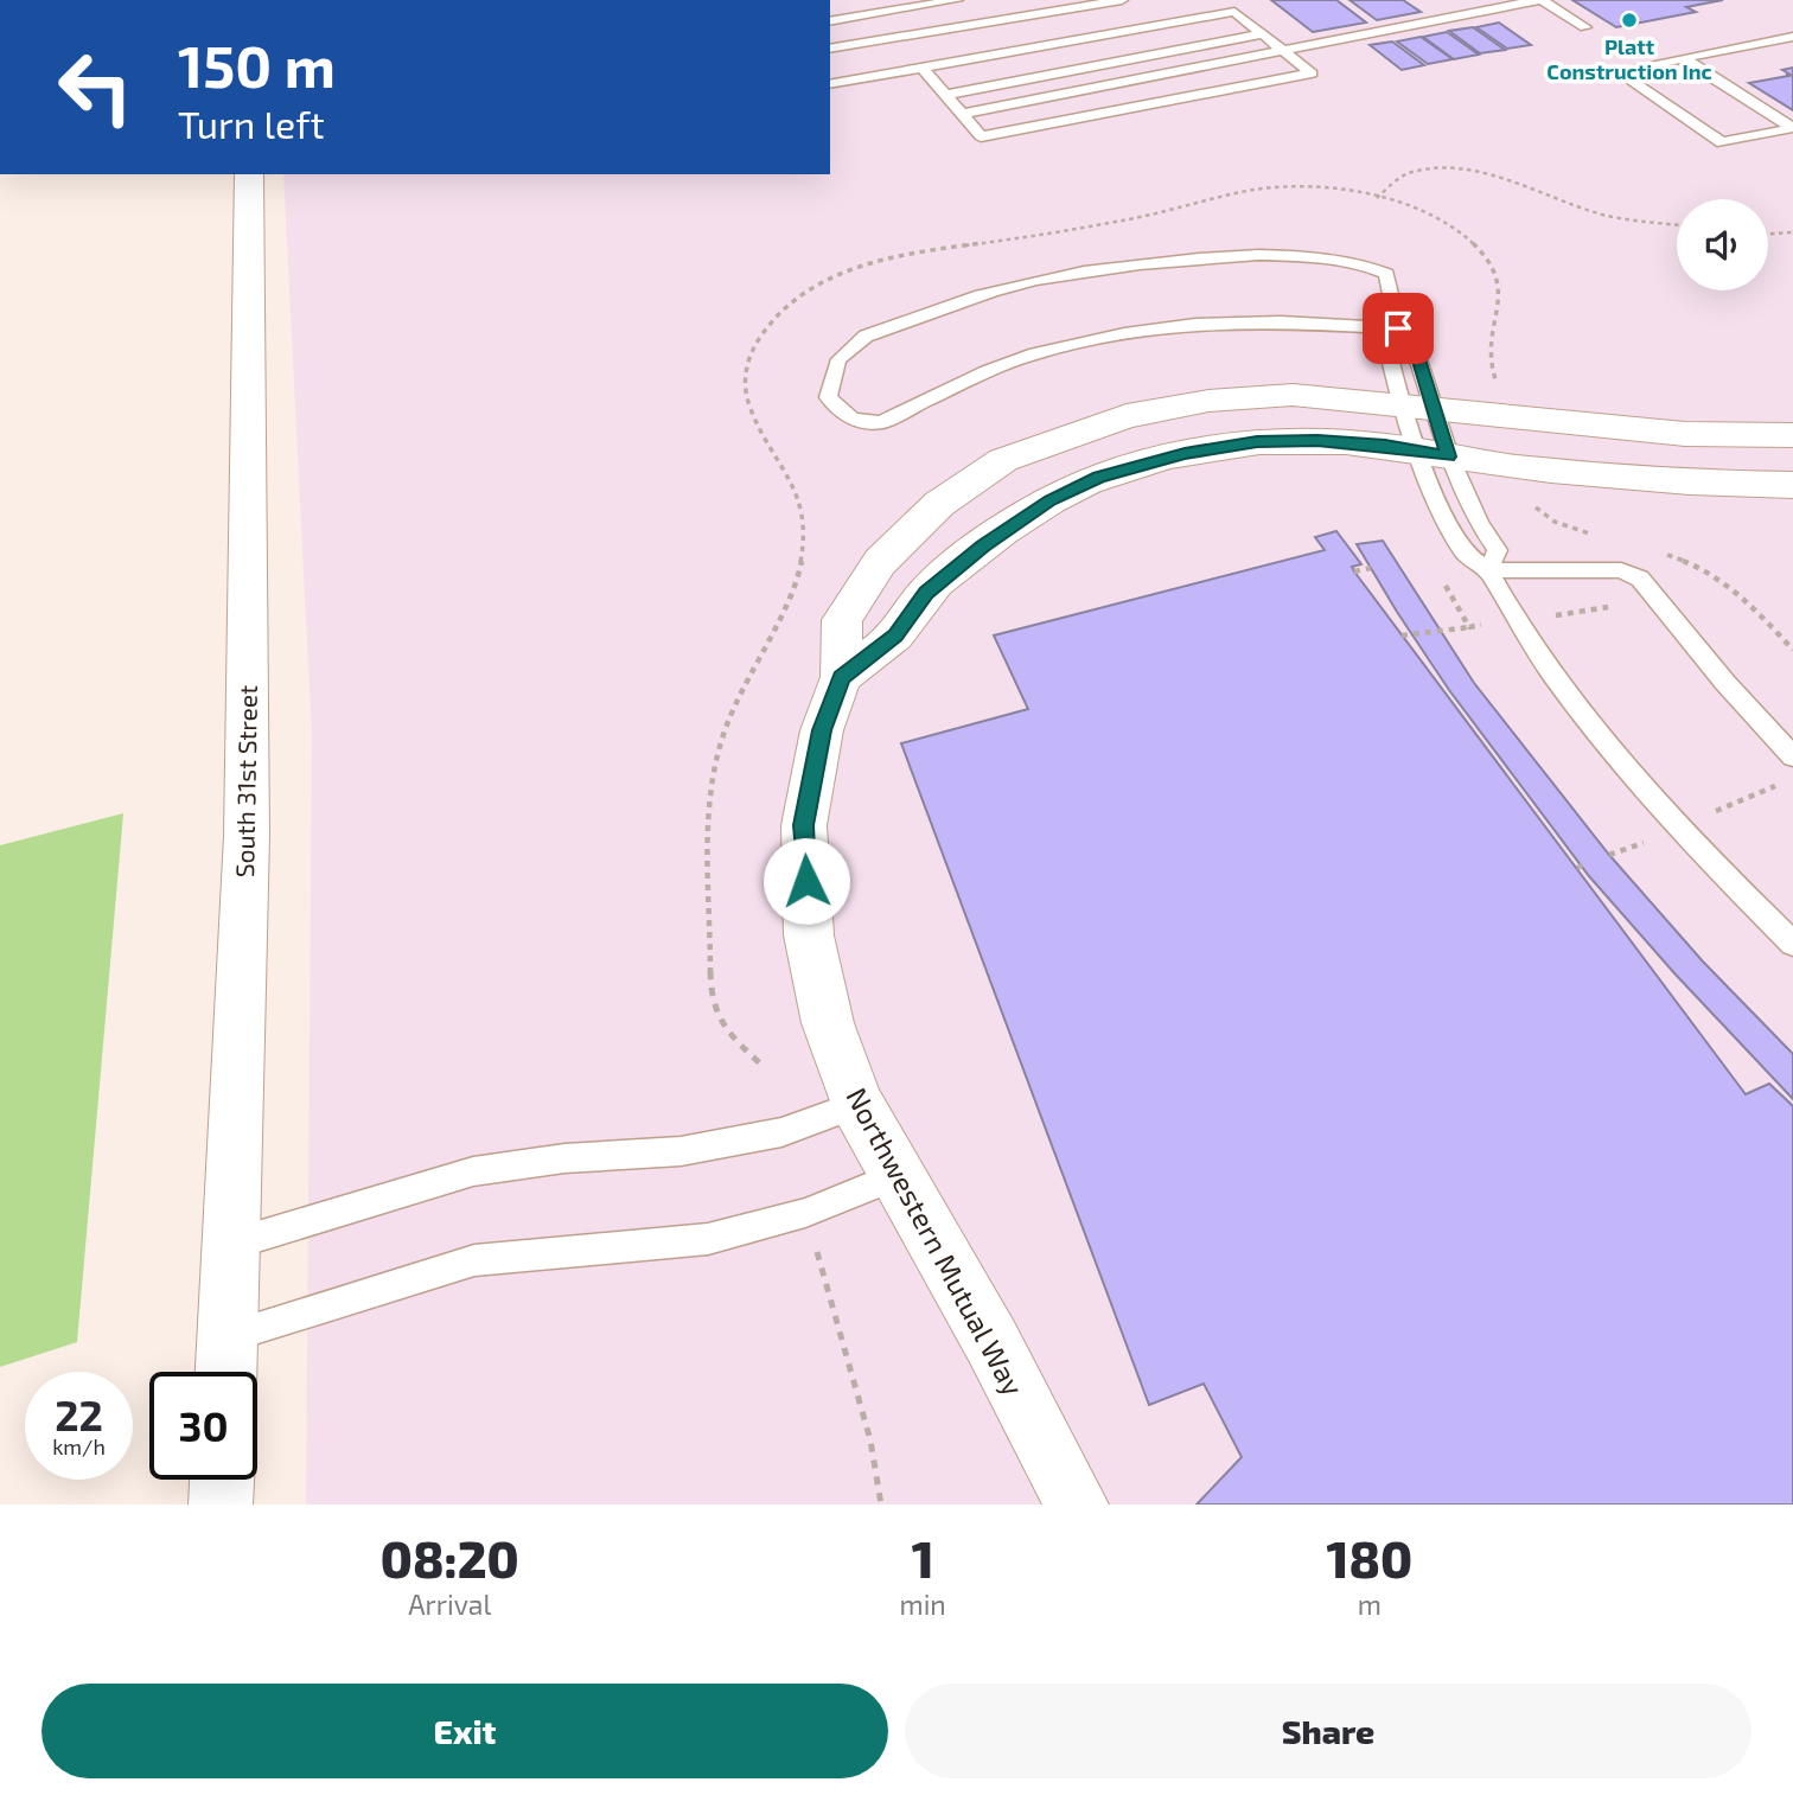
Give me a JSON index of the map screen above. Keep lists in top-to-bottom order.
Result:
{
  "streets": {
    "street": ["South 31st Street", "Northwestern Mutual Way"]
  },
  "places": ["Platt Construction Inc"],
  "page": {
    "turn": ["150 m", "Turn left"],
    "speed": "22 km/h",
    "limit": "30",
    "eta": [
      "08:20",
      "Arrival",
      "1",
      "min",
      "180",
      "m"
    ],
    "buttons": ["Exit", "Share"]
  }
}
